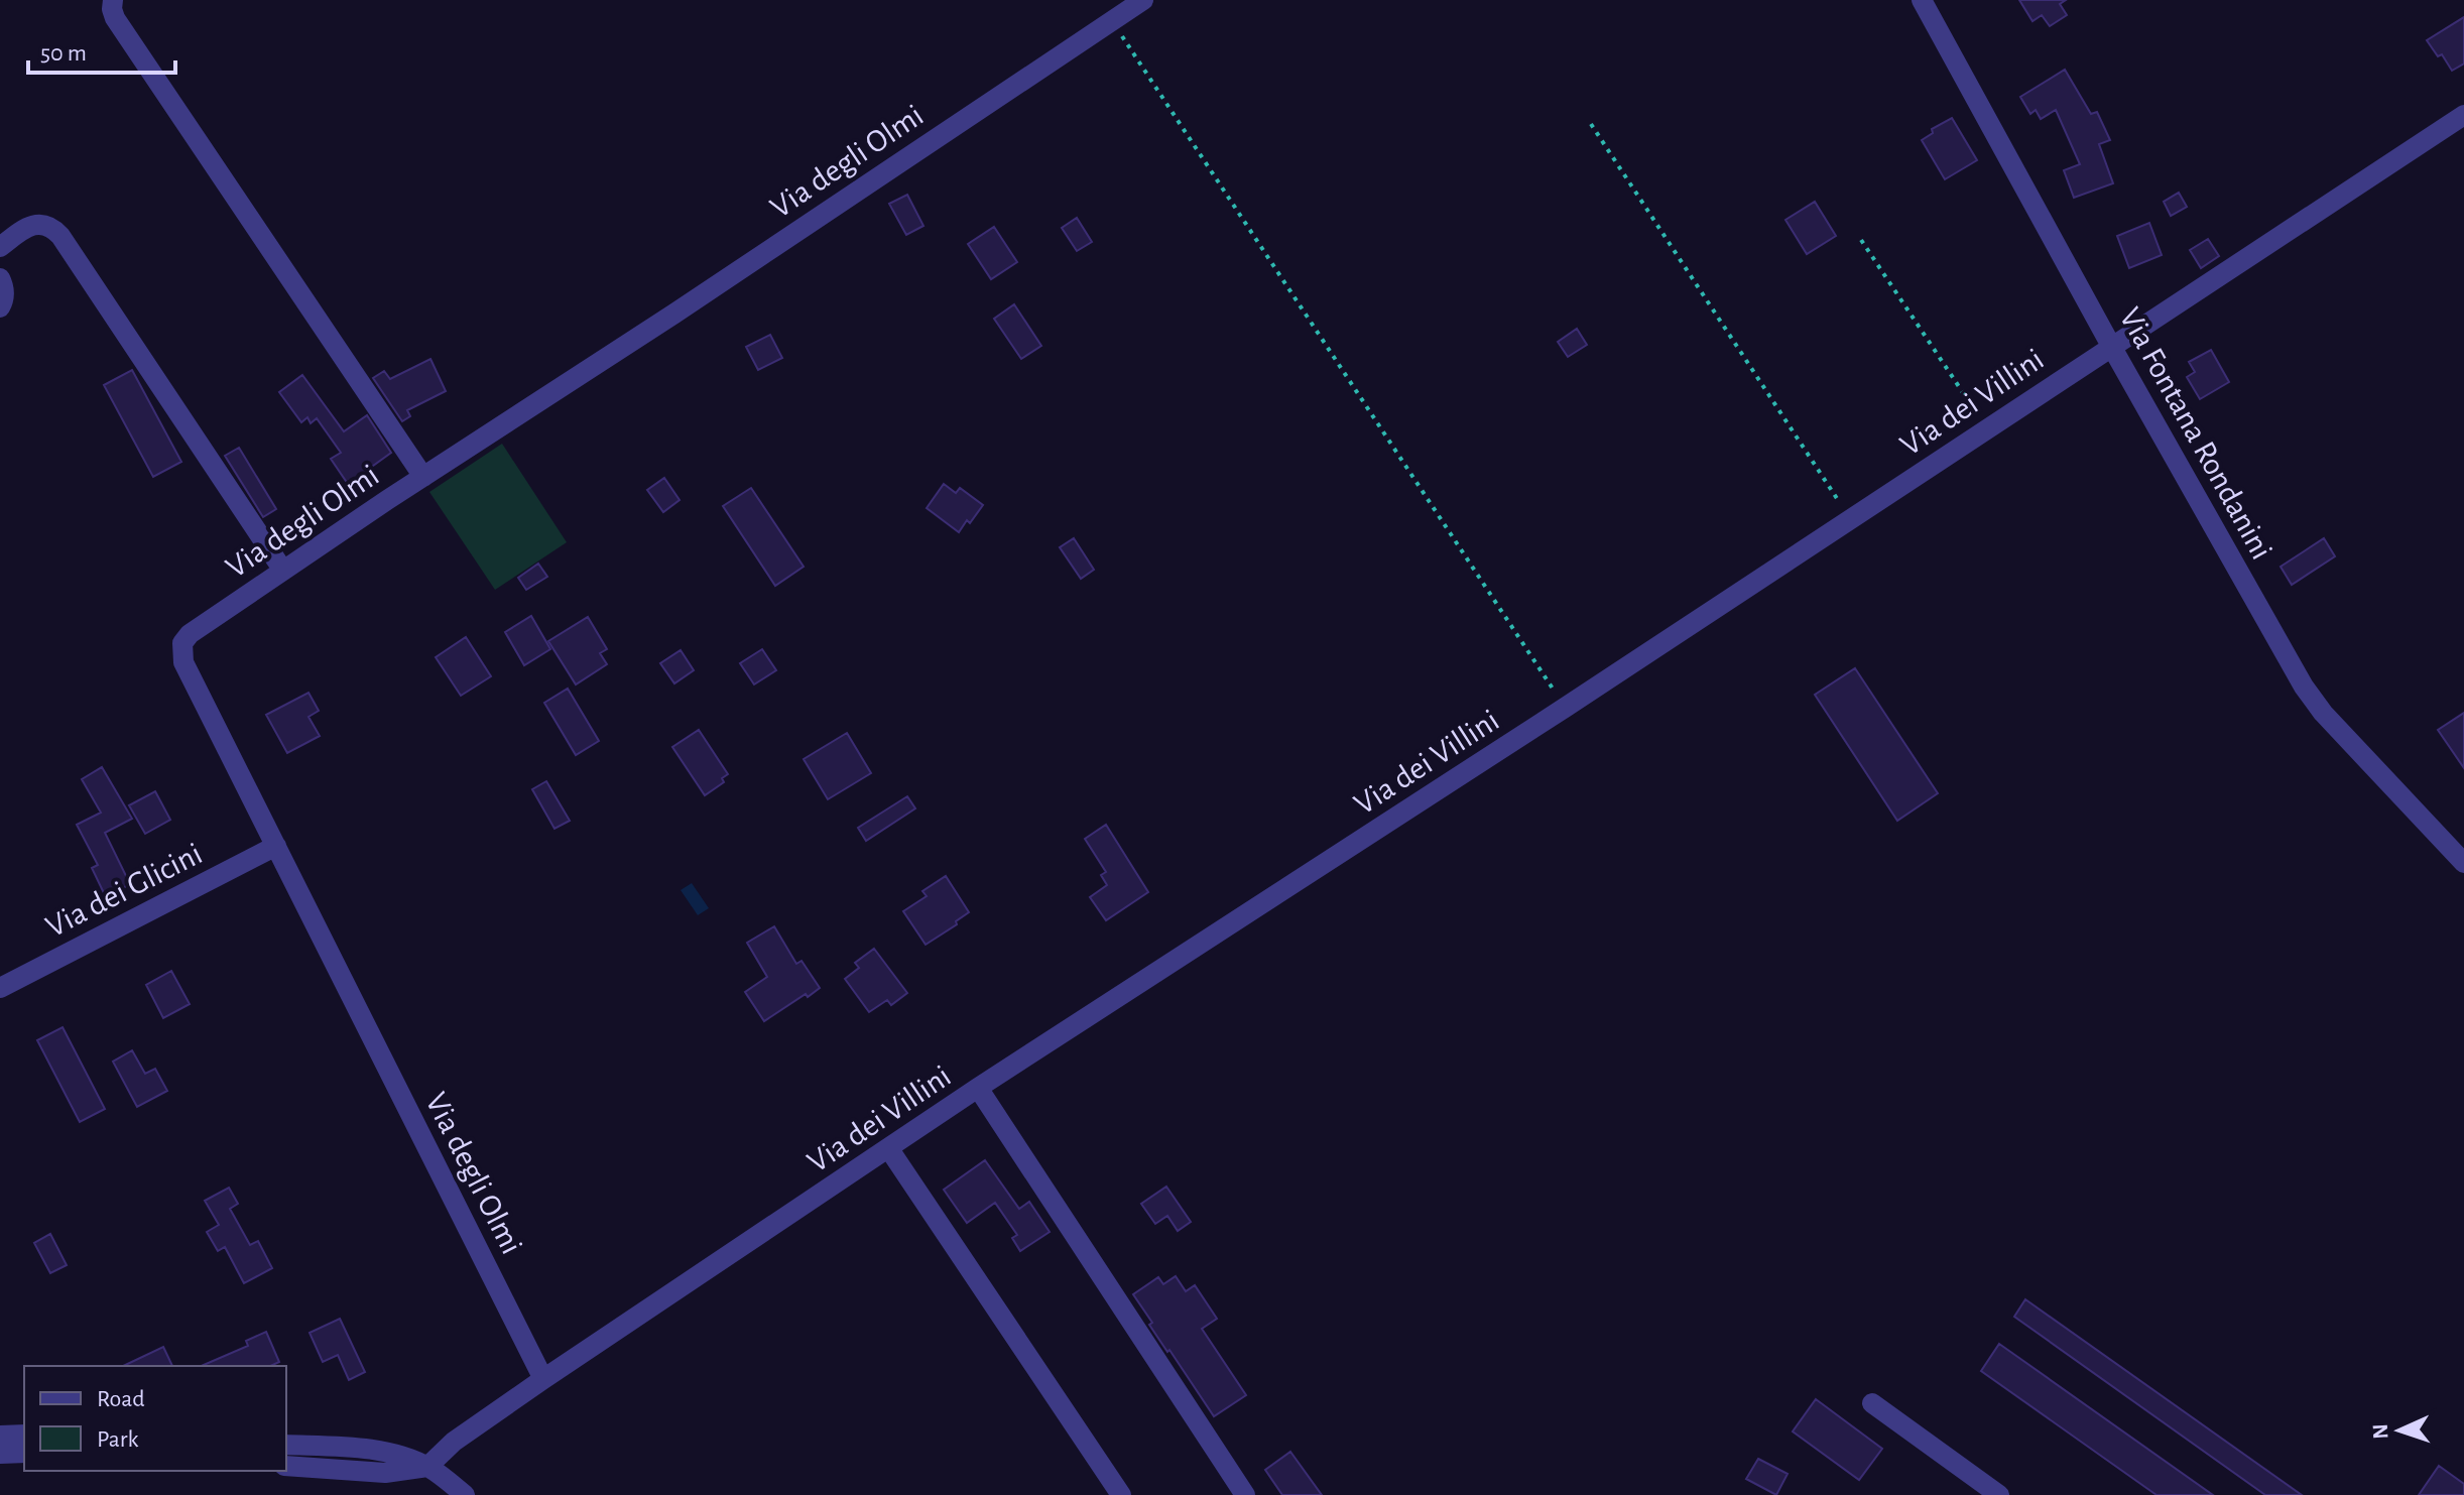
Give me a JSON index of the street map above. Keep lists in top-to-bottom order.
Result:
{
  "streets": {
    "street": [
      "Via degli Olmi",
      "Via dei Villini",
      "Via Fontana Rondanini",
      "Via dei Glicini"
    ]
  },
  "crossings": [
    ["Via degli Olmi", "Via dei Villini"],
    ["Via degli Olmi", "Via dei Glicini"],
    ["Via dei Villini", "Via Fontana Rondanini"]
  ],
  "legend": ["Road", "Park"],
  "scale_bar": "50 m",
  "north": "left"
}
